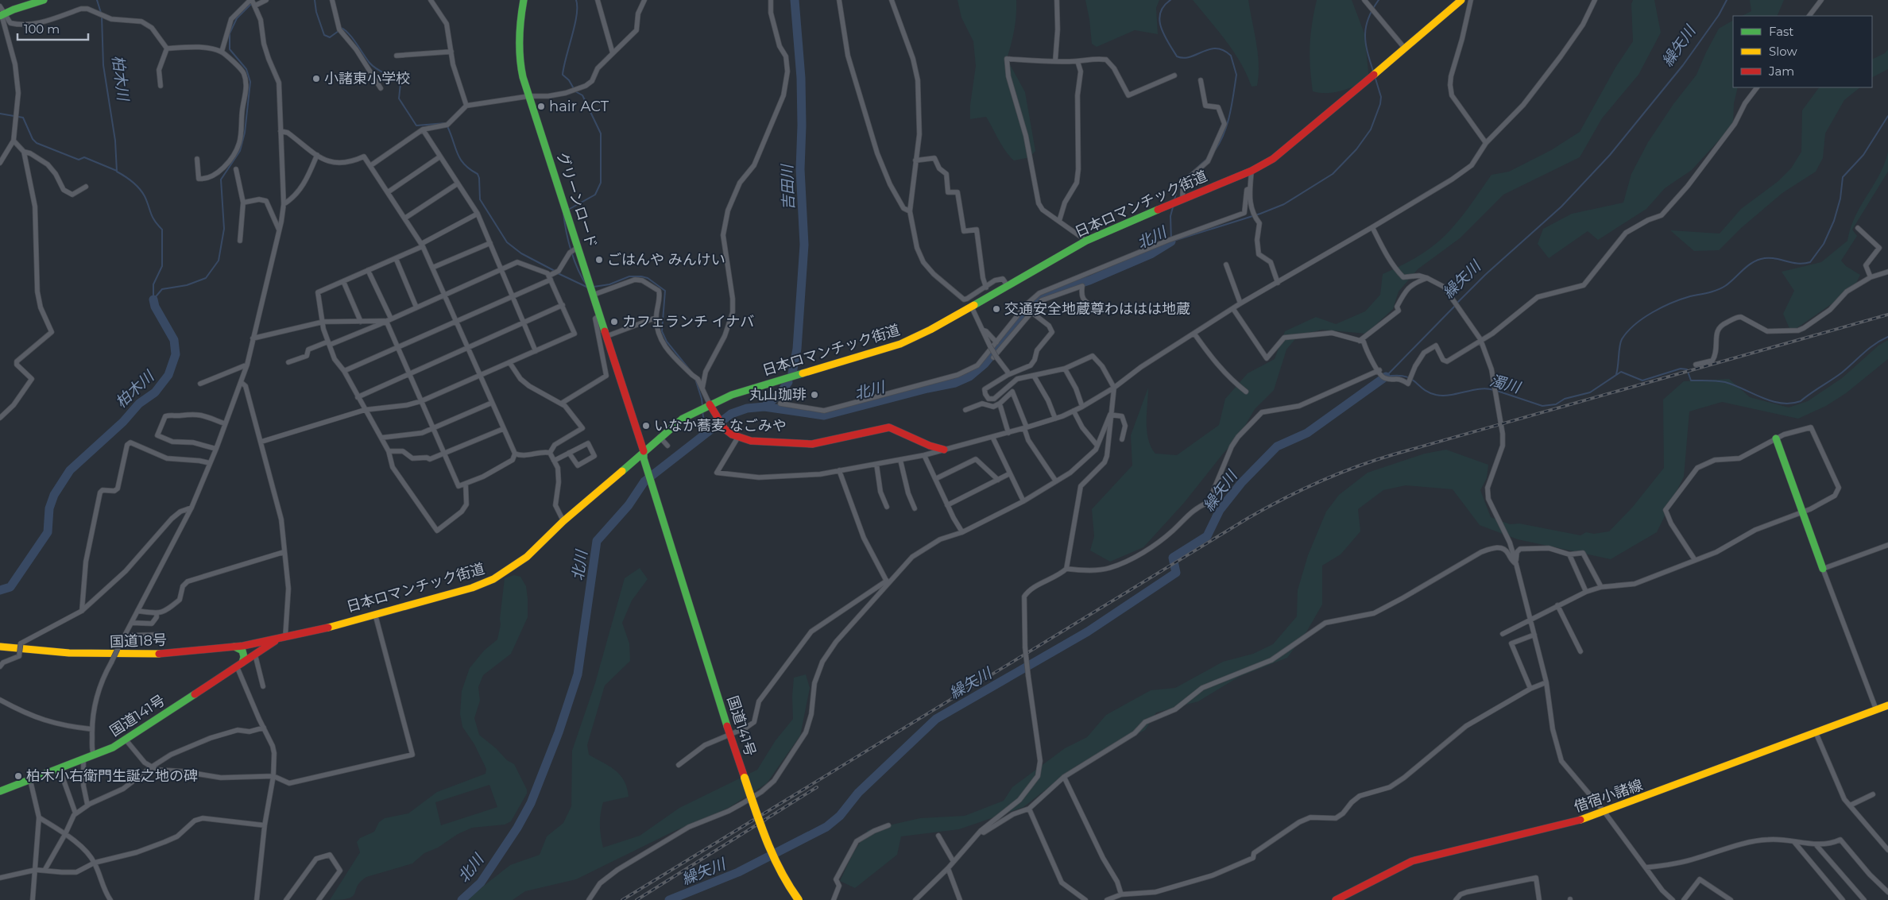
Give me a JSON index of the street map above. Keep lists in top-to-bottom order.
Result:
{
  "streets": {
    "main road": [
      "グリーンロード",
      "日本ロマンチック街道",
      "国道18号",
      "国道141号",
      "借宿小諸線"
    ]
  },
  "crossings": [
    ["グリーンロード", "日本ロマンチック街道"],
    ["グリーンロード", "国道141号"],
    ["日本ロマンチック街道", "国道18号"],
    ["日本ロマンチック街道", "国道141号"],
    ["国道18号", "国道141号"]
  ],
  "water": [
    "繰矢川",
    "柏木川",
    "吉田川",
    "北川",
    "濁川"
  ],
  "places": [
    "小諸東小学校",
    "hair ACT",
    "ごはんや みんけい",
    "交通安全地蔵尊わははは地蔵",
    "カフェランチ イナバ",
    "丸山珈琲",
    "いなか蕎麦 なごみや",
    "柏木小右衛門生誕之地の碑"
  ],
  "legend": ["Fast", "Slow", "Jam"],
  "scale_bar": "100 m"
}
